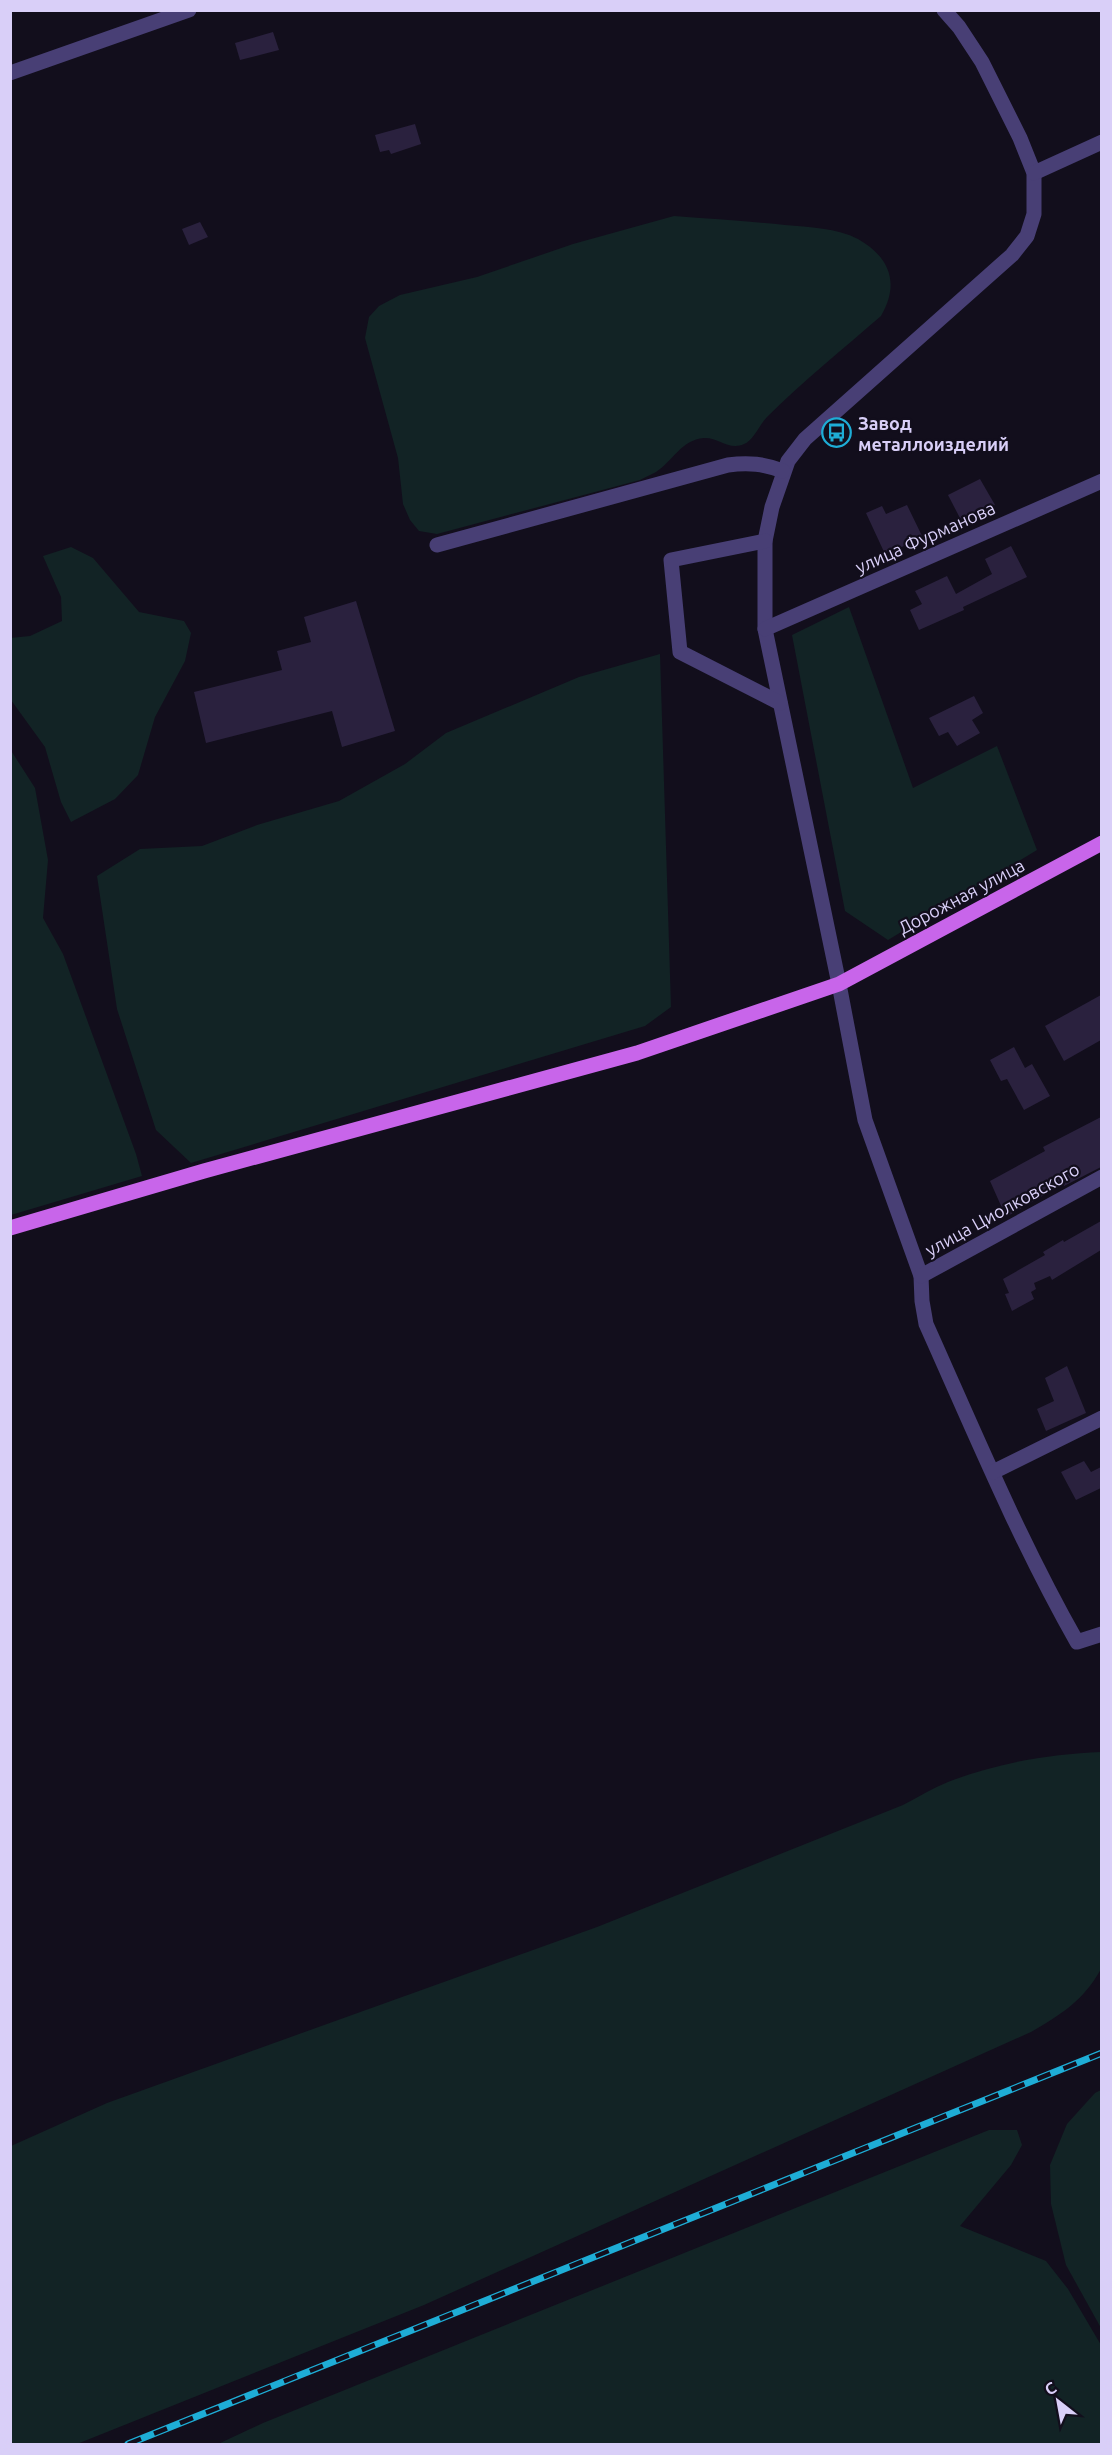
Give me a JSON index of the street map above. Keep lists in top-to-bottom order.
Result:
{
  "streets": {
    "main road": ["Дорожная улица"],
    "street": ["улица Фурманова", "улица Циолковского"]
  },
  "places": {
    "bus stop": ["Завод металлоизделий"]
  },
  "north": "top left"
}
